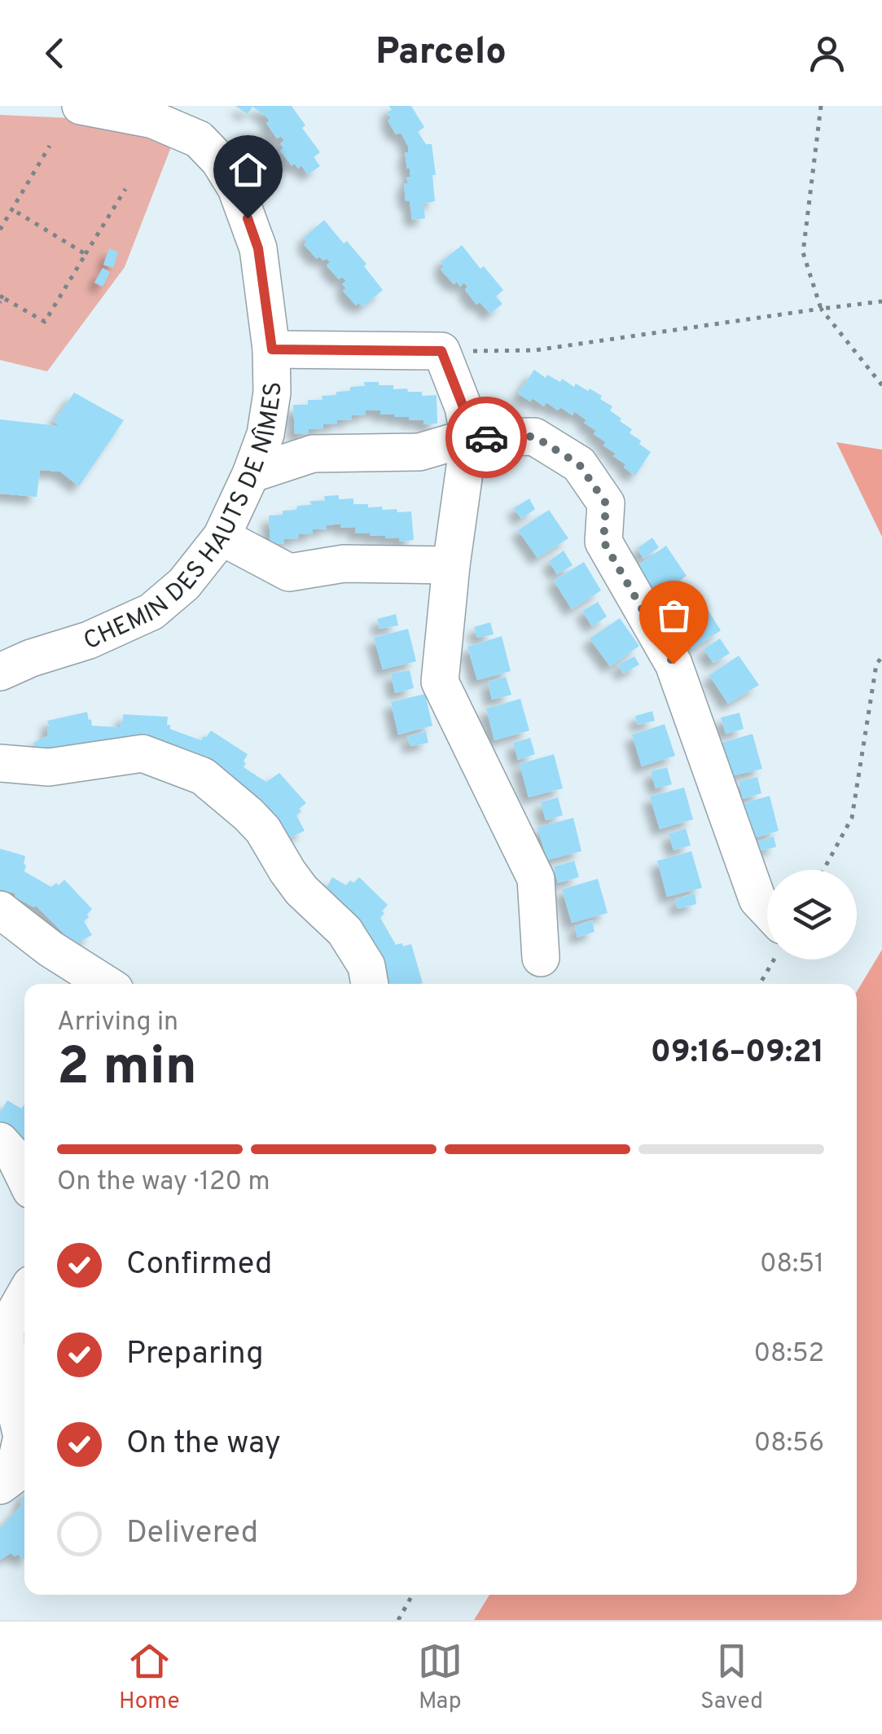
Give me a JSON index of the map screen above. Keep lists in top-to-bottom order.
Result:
{
  "streets": {
    "street": ["CHEMIN DES HAUTS DE NÎMES"]
  },
  "page": {
    "header": "Parcelo",
    "heading": ["2 min", "Arriving in", "09:16–09:21"],
    "bar": "On the way · 120 m",
    "list": [
      ["Confirmed", "08:51"],
      ["Preparing", "08:52"],
      ["On the way", "08:56"],
      "Delivered"
    ],
    "tabs": ["Home", "Map", "Saved"]
  }
}
